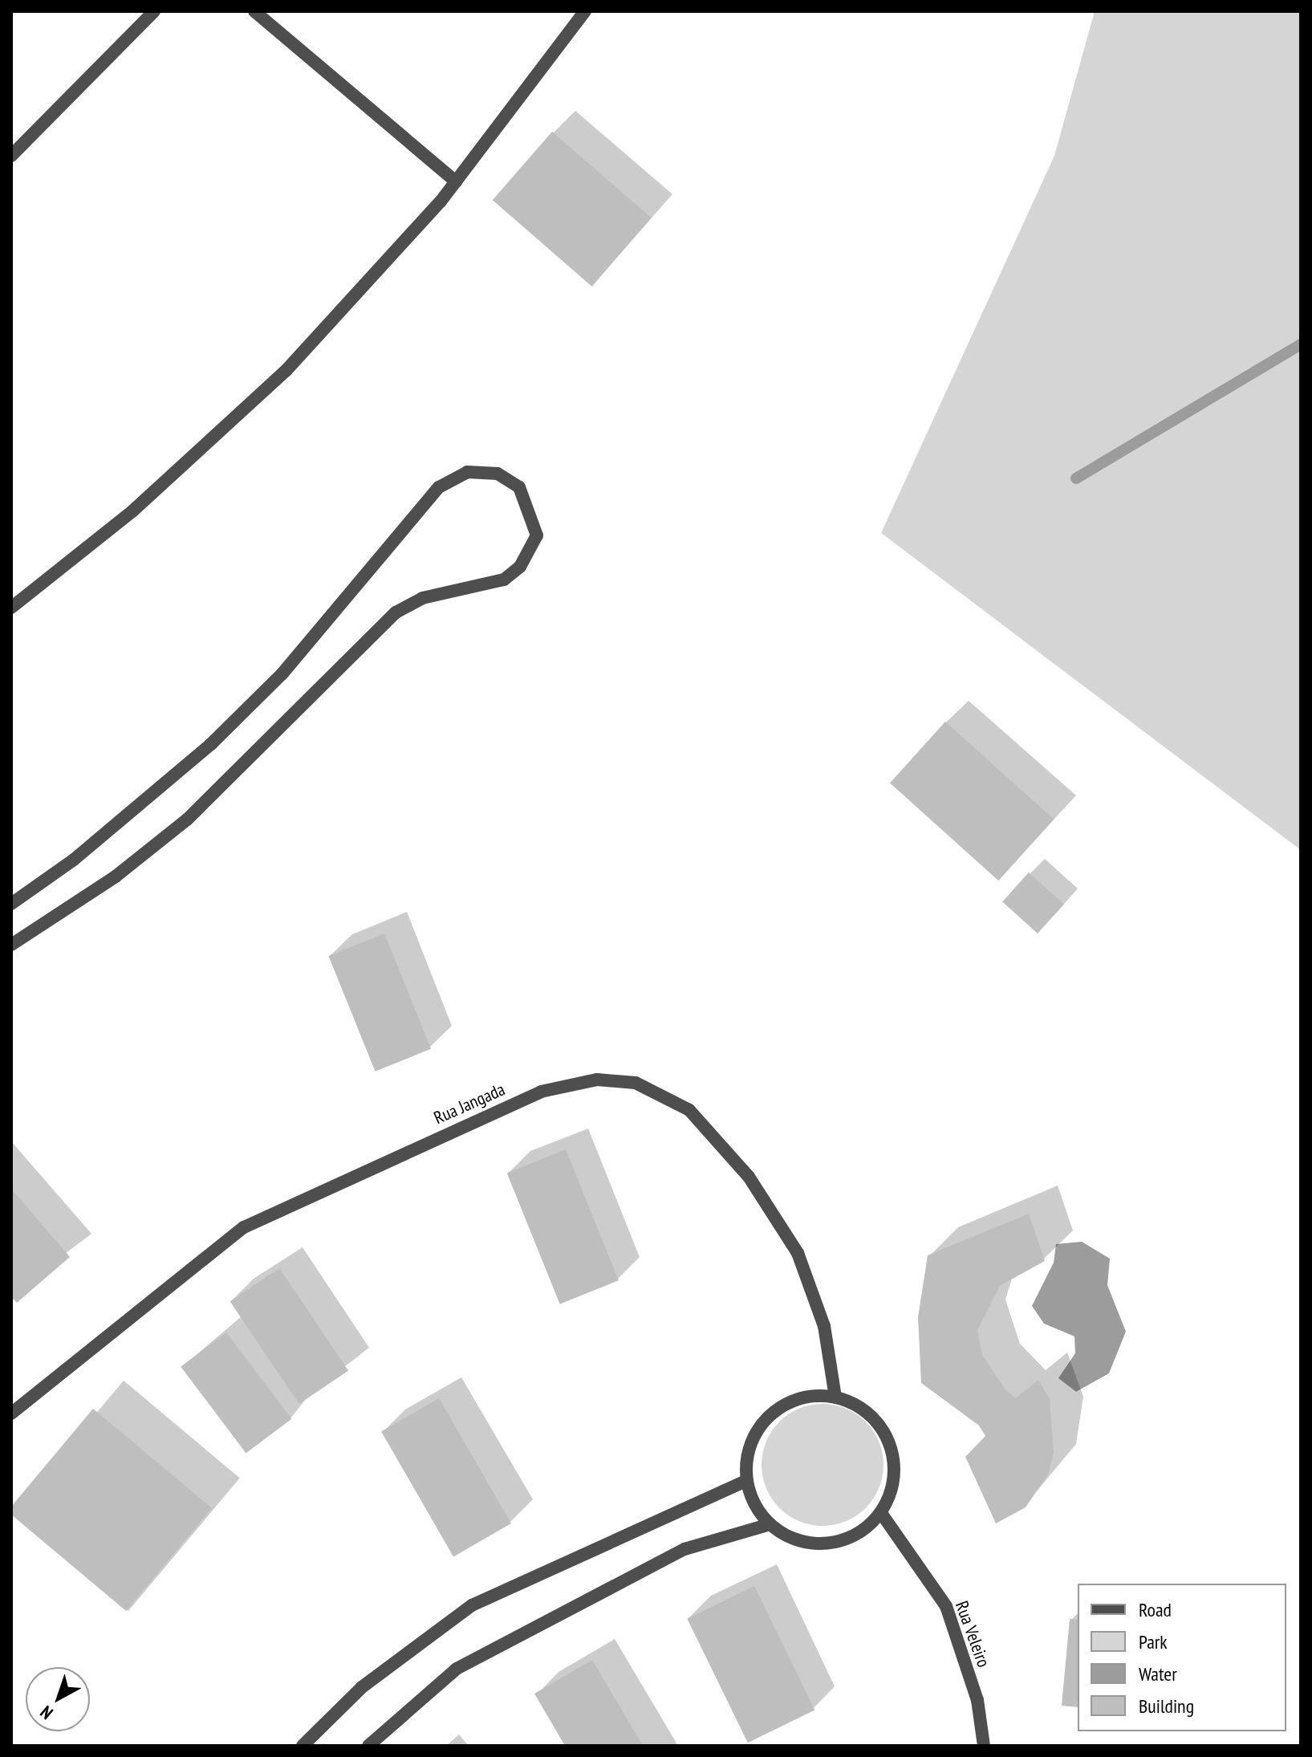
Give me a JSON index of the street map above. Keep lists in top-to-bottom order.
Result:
{
  "streets": {
    "street": ["Rua Jangada", "Rua Veleiro"]
  },
  "crossings": [
    ["Rua Jangada", "Rua Veleiro"]
  ],
  "legend": [
    "Road",
    "Park",
    "Water",
    "Building"
  ],
  "north": "bottom left"
}
